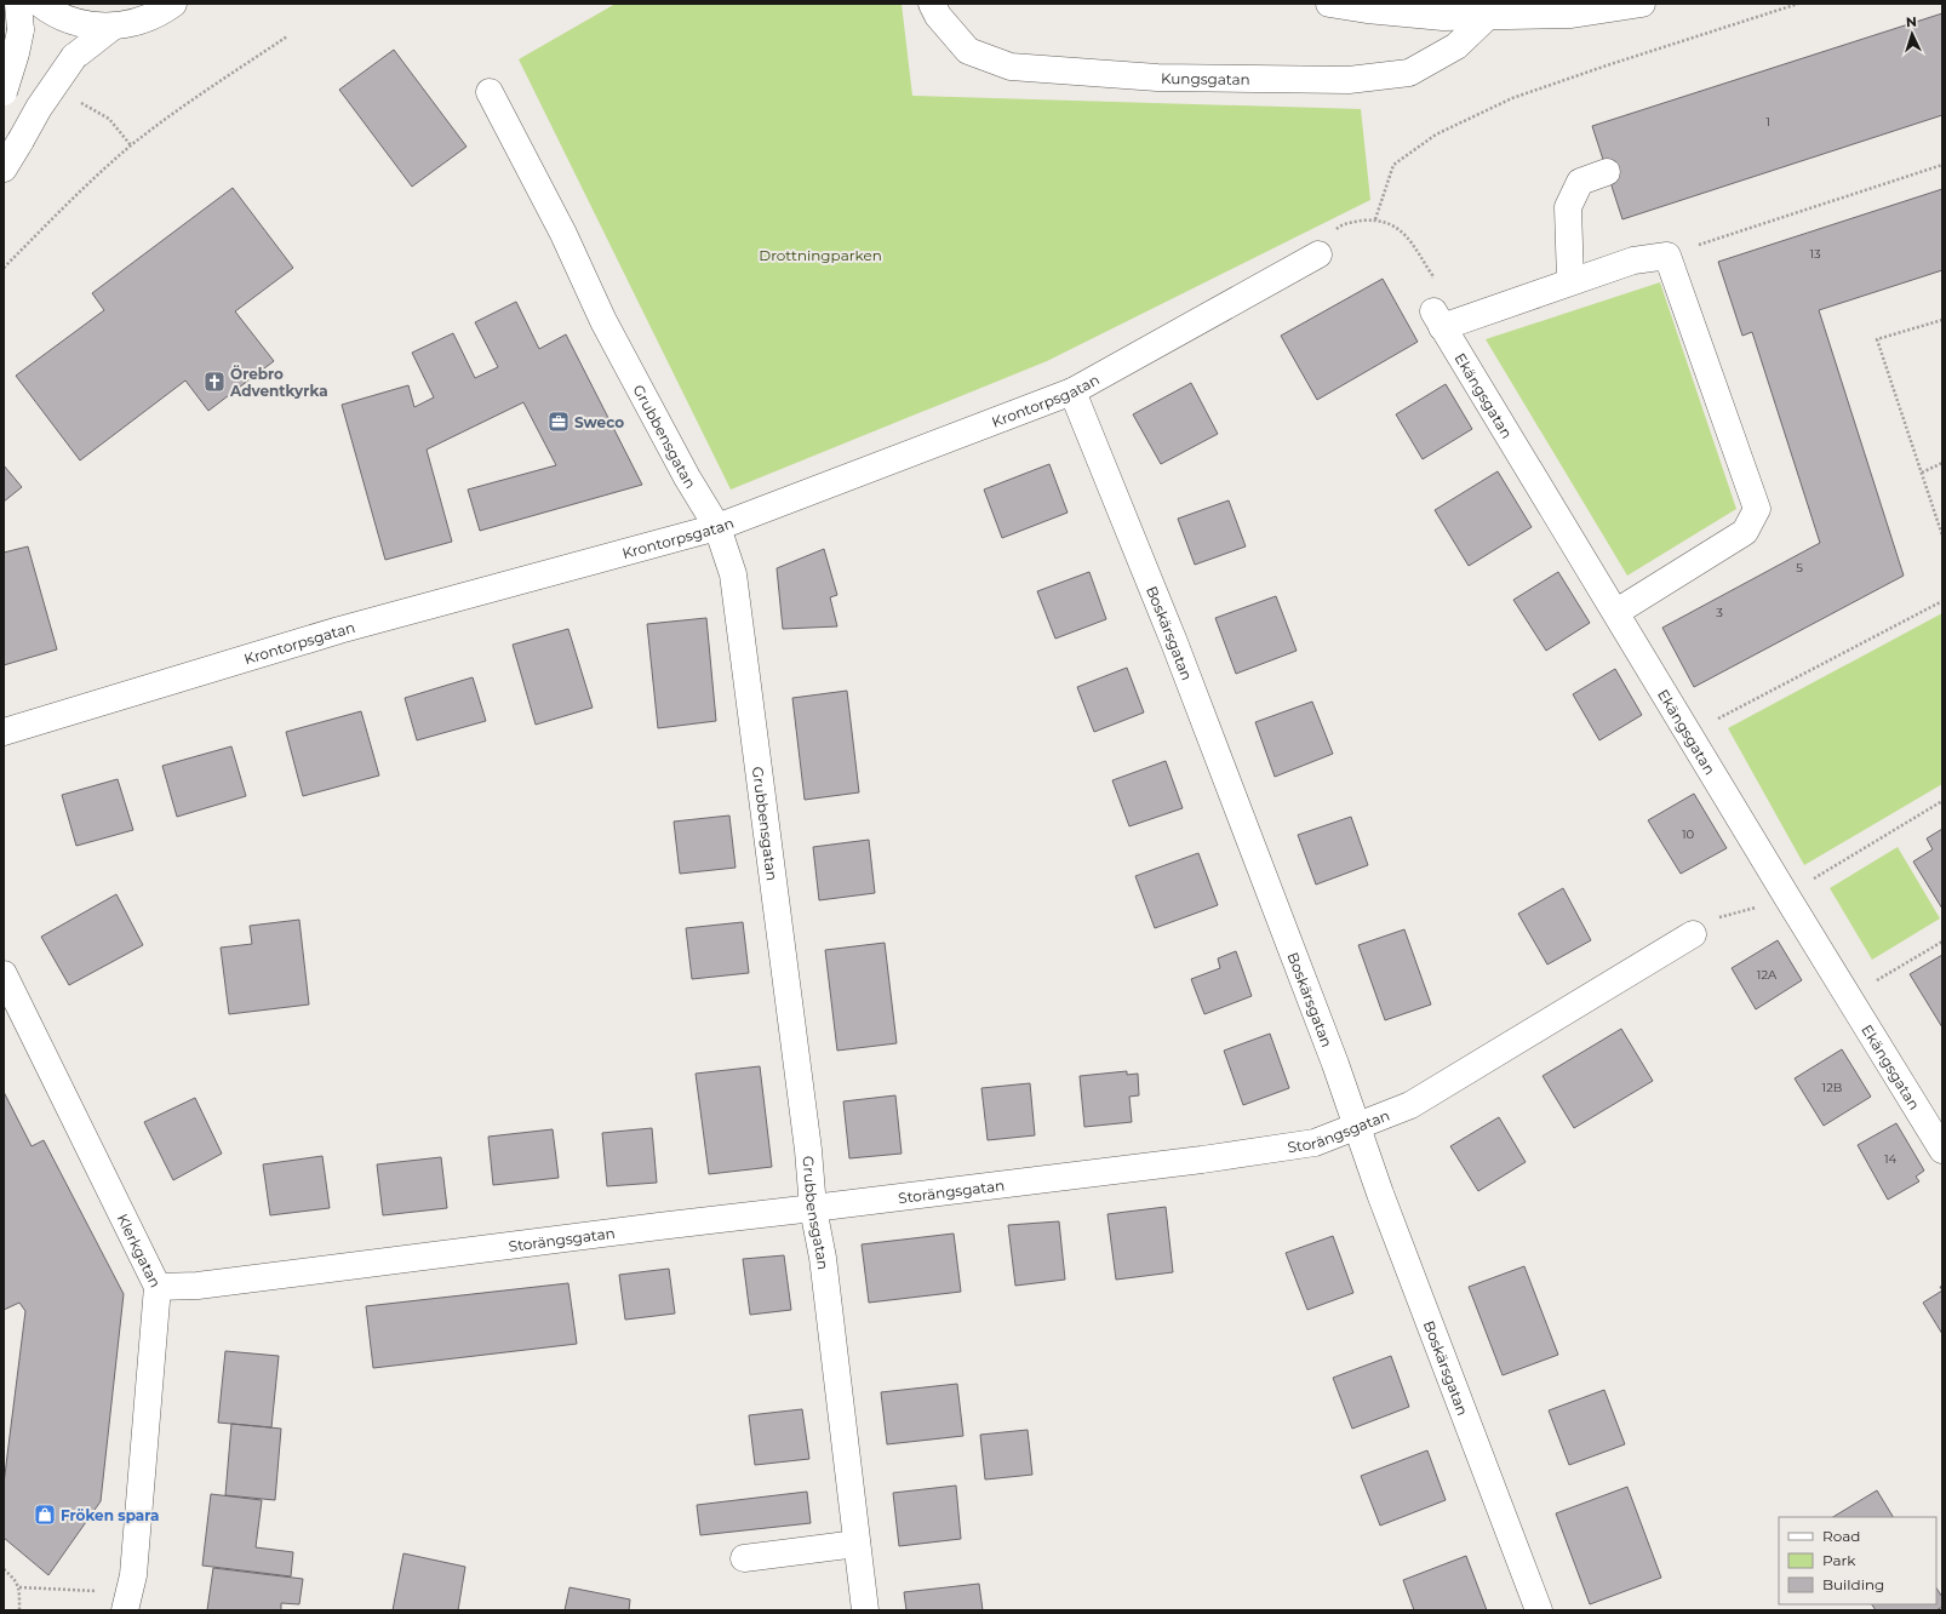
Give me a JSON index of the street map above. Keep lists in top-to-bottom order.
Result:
{
  "streets": {
    "street": [
      "Kungsgatan",
      "Ekängsgatan",
      "Krontorpsgatan",
      "Grubbensgatan",
      "Boskärsgatan",
      "Storängsgatan",
      "Klerkgatan"
    ]
  },
  "crossings": [
    ["Krontorpsgatan", "Grubbensgatan"],
    ["Krontorpsgatan", "Boskärsgatan"],
    ["Grubbensgatan", "Storängsgatan"],
    ["Boskärsgatan", "Storängsgatan"],
    ["Storängsgatan", "Klerkgatan"]
  ],
  "parks": ["Drottningparken"],
  "places": {
    "church": ["Örebro Adventkyrka"],
    "office": ["Sweco"],
    "shop": ["Fröken spara"]
  },
  "house_numbers": [
    "1",
    "13",
    "5",
    "3",
    "10",
    "12A",
    "12B",
    "14"
  ],
  "legend": ["Road", "Park", "Building"],
  "north": "top"
}
